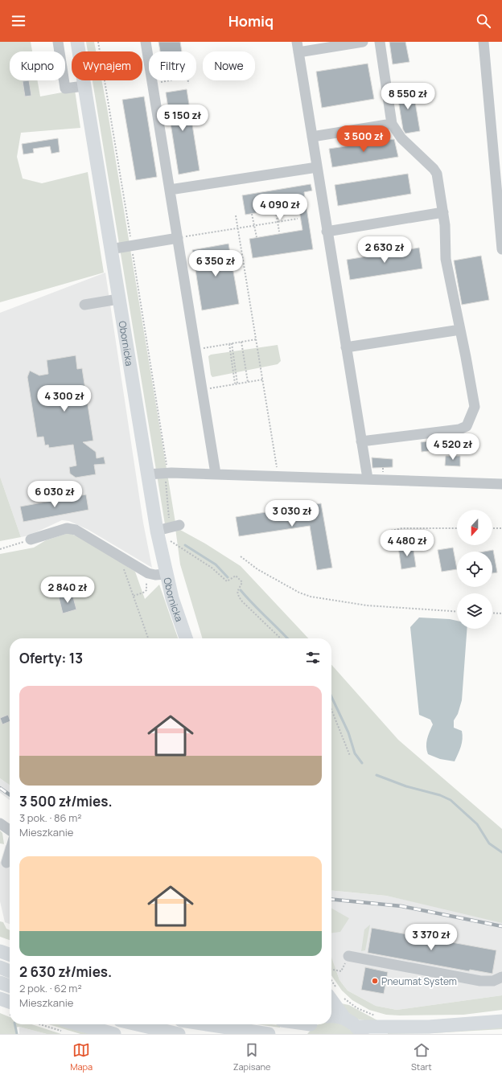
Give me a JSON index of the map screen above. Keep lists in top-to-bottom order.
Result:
{
  "streets": {
    "main road": ["Obornicka"]
  },
  "places": ["Pneumat System"],
  "north": "bottom",
  "page": {
    "header": "Homiq",
    "chip": [
      "Kupno",
      "Wynajem",
      "Filtry",
      "Nowe"
    ],
    "price": [
      "8 550 zł",
      "5 150 zł",
      "3 500 zł",
      "4 090 zł",
      "2 630 zł",
      "6 350 zł",
      "4 300 zł",
      "4 520 zł",
      "6 030 zł",
      "3 030 zł",
      "4 480 zł",
      "2 840 zł",
      "3 370 zł"
    ],
    "heading": "Oferty: 13",
    "list": [
      {
        "name": "3 500 zł/mies.",
        "note": "3 pok. · 86 m² · Mieszkanie"
      },
      {
        "name": "2 630 zł/mies.",
        "note": "2 pok. · 62 m² · Mieszkanie"
      }
    ],
    "tabs": ["Mapa", "Zapisane", "Start"]
  }
}
